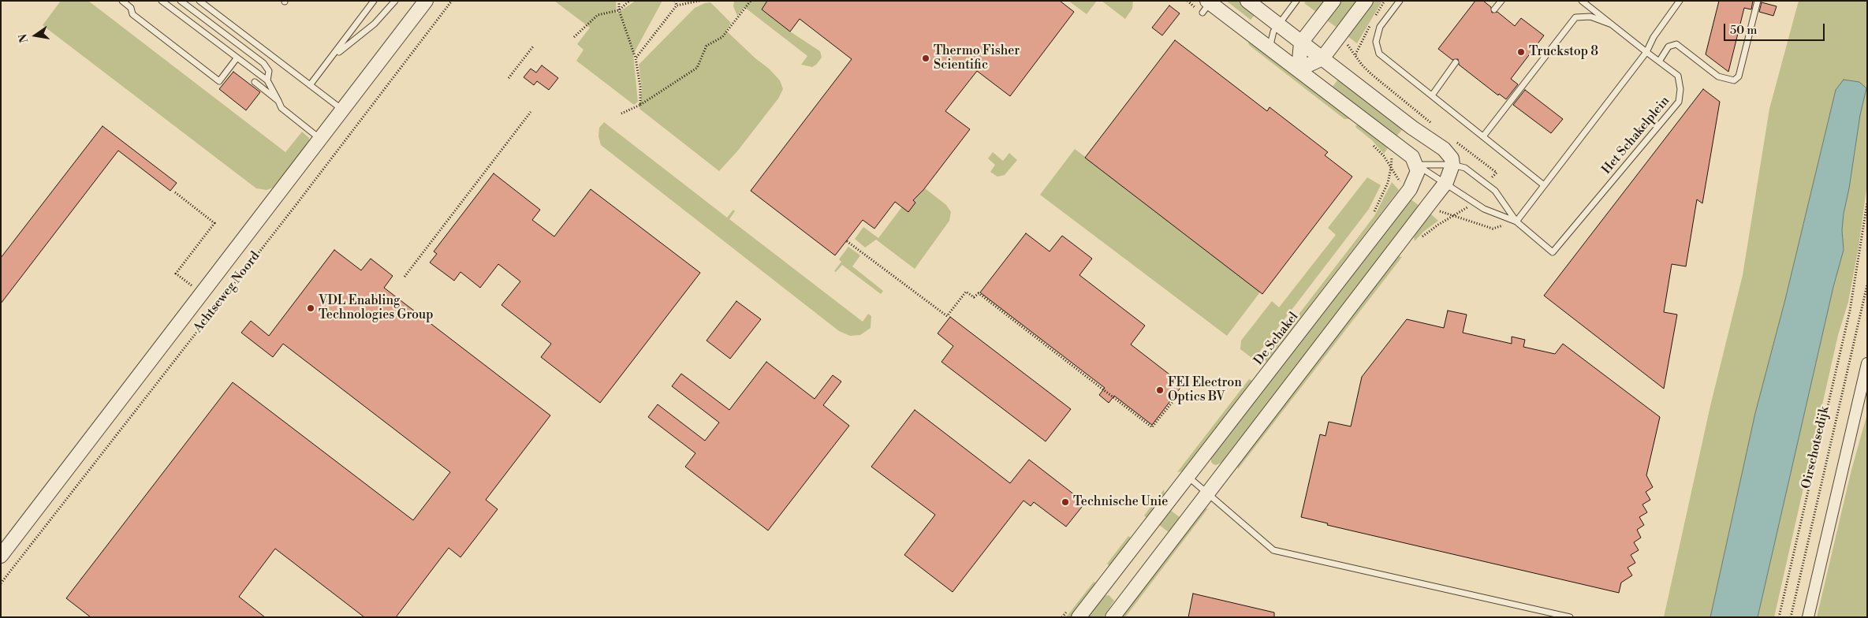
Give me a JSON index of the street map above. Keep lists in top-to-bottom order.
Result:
{
  "streets": {
    "street": ["Achtseweg Noord", "De Schakel"],
    "lane": ["Het Schakelplein"],
    "path": ["Oirschotsedijk"]
  },
  "places": [
    "Truckstop 8",
    "Thermo Fisher Scientific",
    "VDL Enabling Technologies Group",
    "FEI Electron Optics BV",
    "Technische Unie"
  ],
  "scale_bar": "50 m",
  "north": "left"
}
